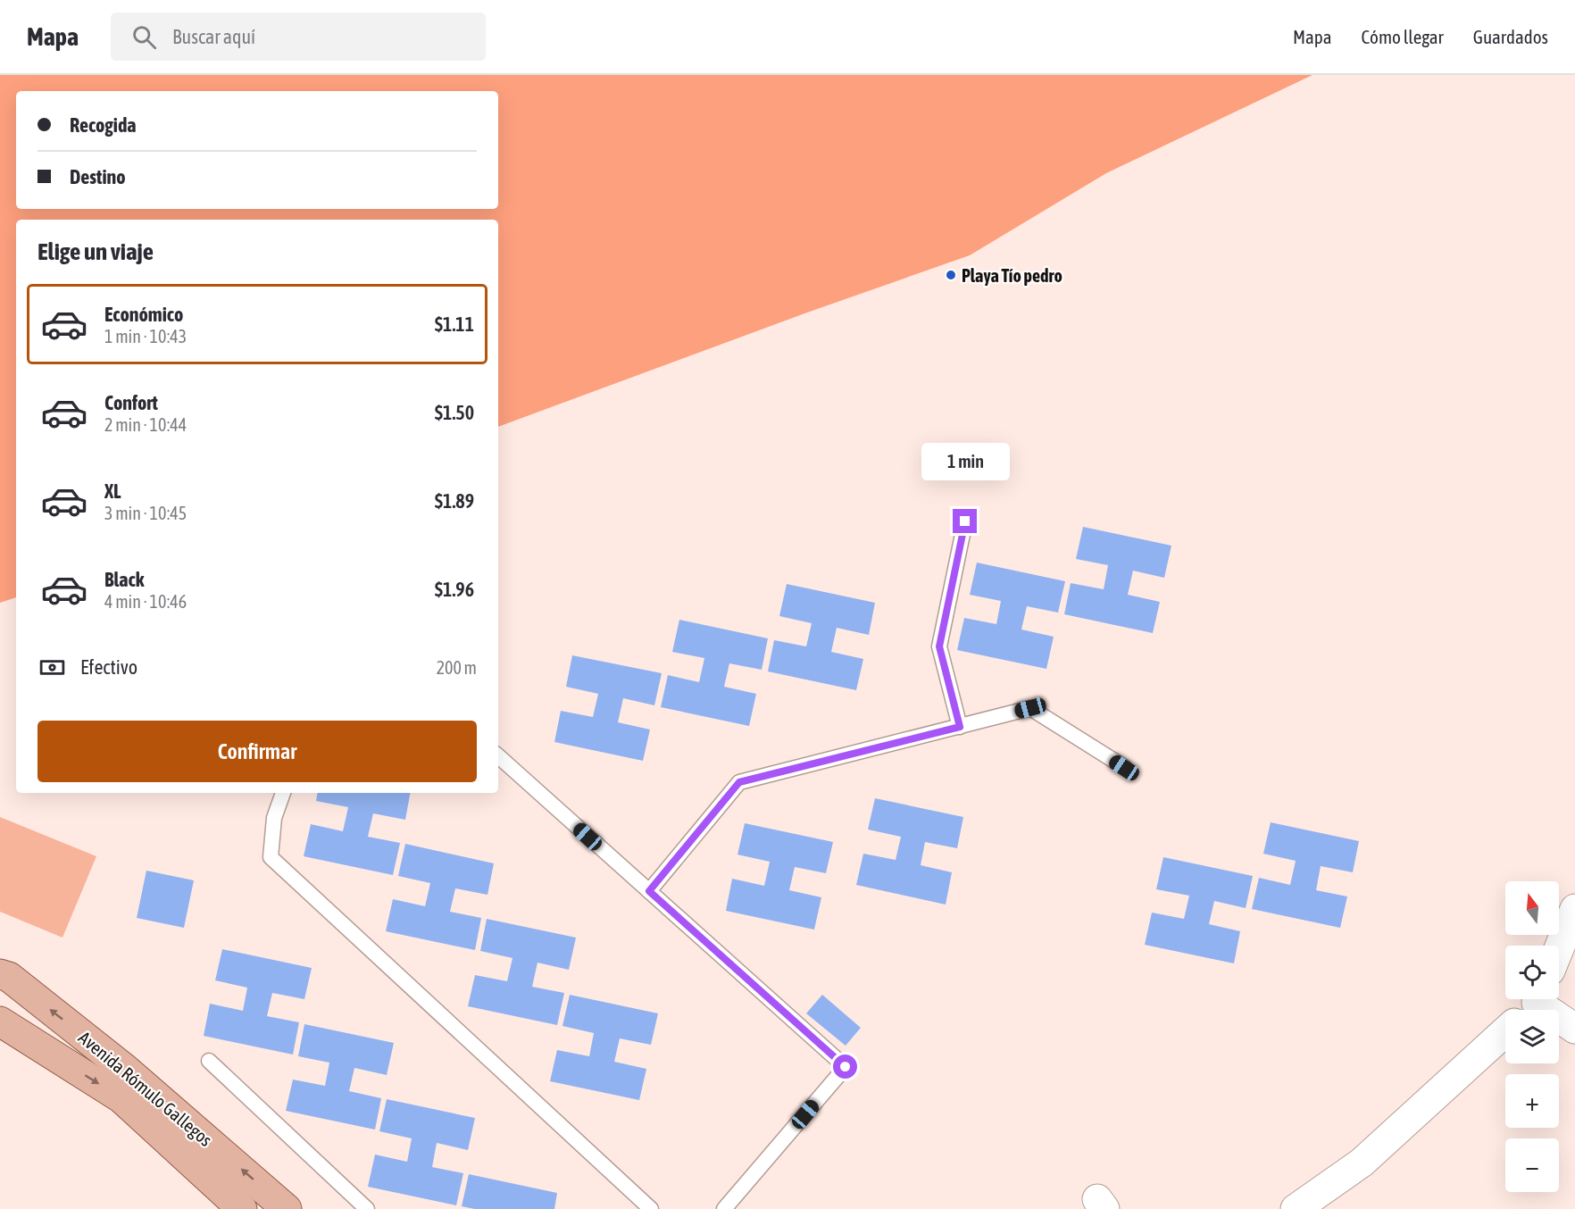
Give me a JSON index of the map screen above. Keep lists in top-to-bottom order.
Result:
{
  "streets": {
    "main road": ["Avenida Rómulo Gallegos"]
  },
  "places": ["Playa Tío pedro"],
  "north": "top",
  "page": {
    "header": "Mapa",
    "search": "Buscar aquí",
    "nav": ["Mapa", "Cómo llegar", "Guardados"],
    "banner": ["Recogida", "Destino"],
    "heading": "Elige un viaje",
    "list": [
      {
        "name": "Económico",
        "note": "1 min · 10:43",
        "value": "$1.11"
      },
      {
        "name": "Confort",
        "note": "2 min · 10:44",
        "value": "$1.50"
      },
      {
        "name": "XL",
        "note": "3 min · 10:45",
        "value": "$1.89"
      },
      {
        "name": "Black",
        "note": "4 min · 10:46",
        "value": "$1.96"
      }
    ],
    "bubble": "1 min",
    "pay": ["Efectivo", "200 m"],
    "buttons": "Confirmar",
    "map_buttons": ["+", "−"]
  }
}
